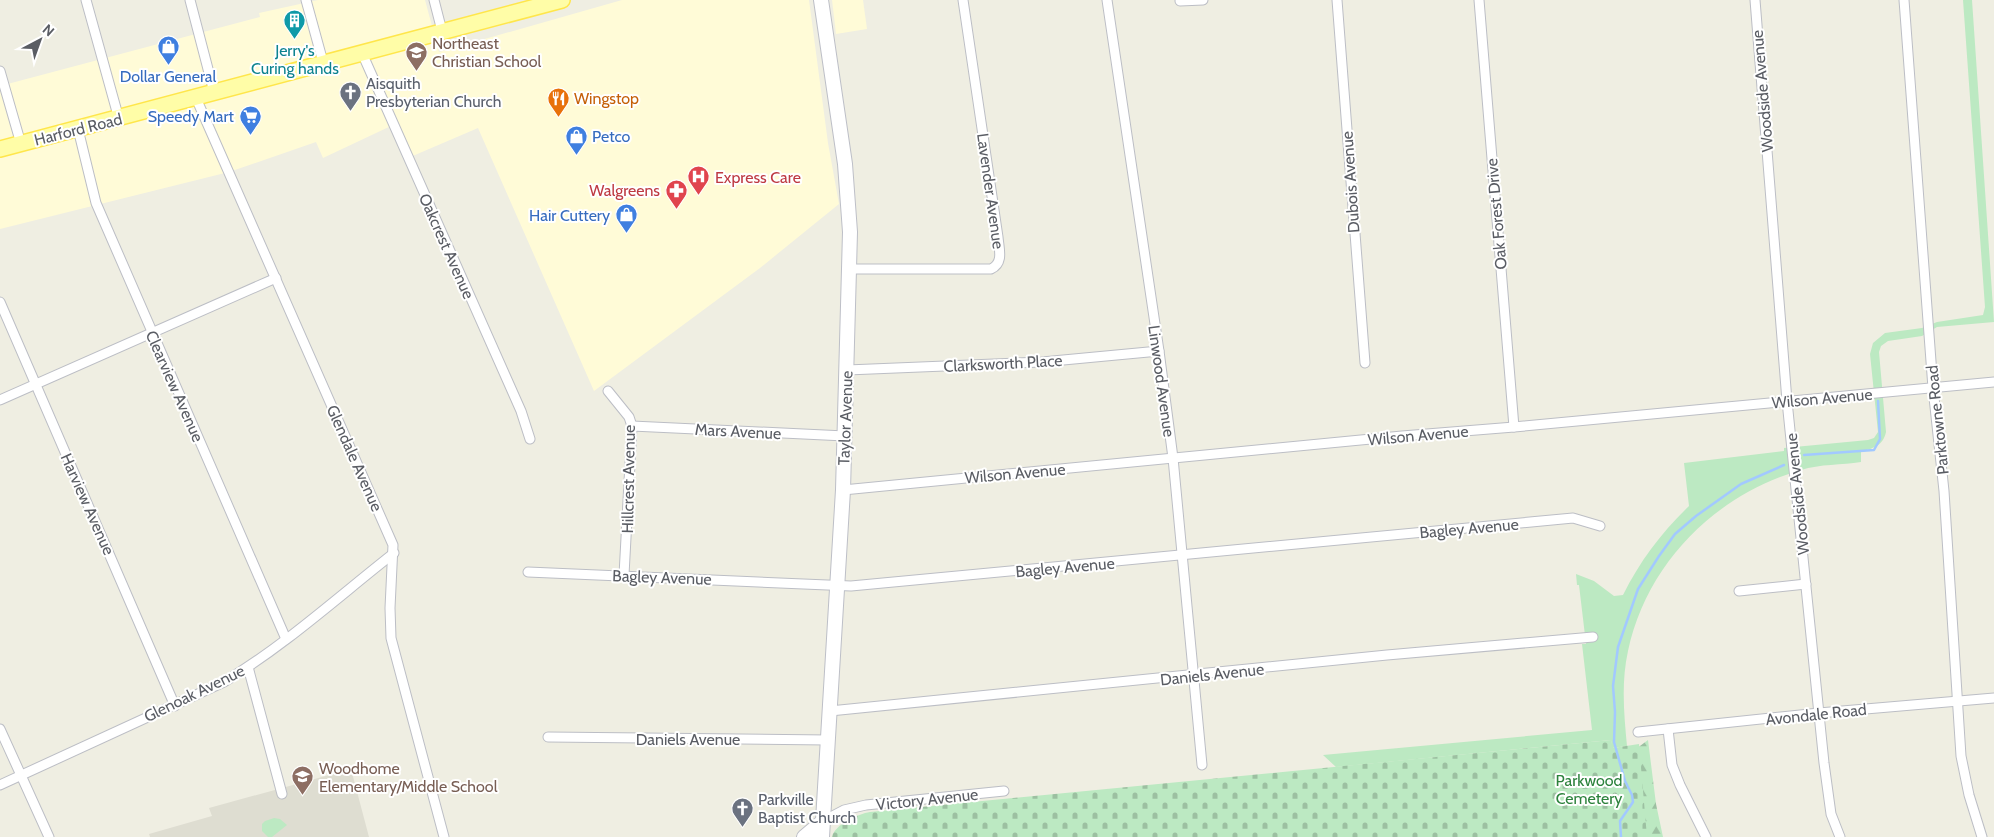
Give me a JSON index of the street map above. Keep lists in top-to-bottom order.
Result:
{
  "streets": {
    "main road": ["Harford Road", "Taylor Avenue"],
    "street": [
      "Woodside Avenue",
      "Dubois Avenue",
      "Lavender Avenue",
      "Oak Forest Drive",
      "Oakcrest Avenue",
      "Clarksworth Place",
      "Linwood Avenue",
      "Clearview Avenue",
      "Wilson Avenue",
      "Parktowne Road",
      "Mars Avenue",
      "Glendale Avenue",
      "Hillcrest Avenue",
      "Harview Avenue",
      "Bagley Avenue",
      "Daniels Avenue",
      "Glenoak Avenue",
      "Avondale Road",
      "Victory Avenue"
    ]
  },
  "crossings": [
    ["Woodside Avenue", "Wilson Avenue"],
    ["Woodside Avenue", "Avondale Road"],
    ["Harford Road", "Oakcrest Avenue"],
    ["Harford Road", "Clearview Avenue"],
    ["Harford Road", "Glendale Avenue"],
    ["Lavender Avenue", "Taylor Avenue"],
    ["Oak Forest Drive", "Wilson Avenue"],
    ["Clarksworth Place", "Linwood Avenue"],
    ["Clarksworth Place", "Taylor Avenue"],
    ["Linwood Avenue", "Wilson Avenue"],
    ["Linwood Avenue", "Bagley Avenue"],
    ["Linwood Avenue", "Daniels Avenue"],
    ["Clearview Avenue", "Glenoak Avenue"],
    ["Wilson Avenue", "Taylor Avenue"],
    ["Wilson Avenue", "Parktowne Road"],
    ["Taylor Avenue", "Mars Avenue"],
    ["Taylor Avenue", "Bagley Avenue"],
    ["Taylor Avenue", "Daniels Avenue"],
    ["Taylor Avenue", "Victory Avenue"],
    ["Parktowne Road", "Avondale Road"],
    ["Mars Avenue", "Hillcrest Avenue"],
    ["Glendale Avenue", "Glenoak Avenue"],
    ["Hillcrest Avenue", "Bagley Avenue"],
    ["Harview Avenue", "Glenoak Avenue"]
  ],
  "parks": ["Parkwood Cemetery"],
  "places": {
    "building": ["Jerry's Curing hands"],
    "shop": ["Dollar General", "Petco", "Hair Cuttery"],
    "school or university": ["Northeast Christian School", "Woodhome Elementary/Middle School"],
    "church": ["Aisquith Presbyterian Church", "Parkville Baptist Church"],
    "restaurant": ["Wingstop"],
    "supermarket": ["Speedy Mart"],
    "hospital": ["Express Care"],
    "pharmacy": ["Walgreens"]
  },
  "north": "top right"
}
